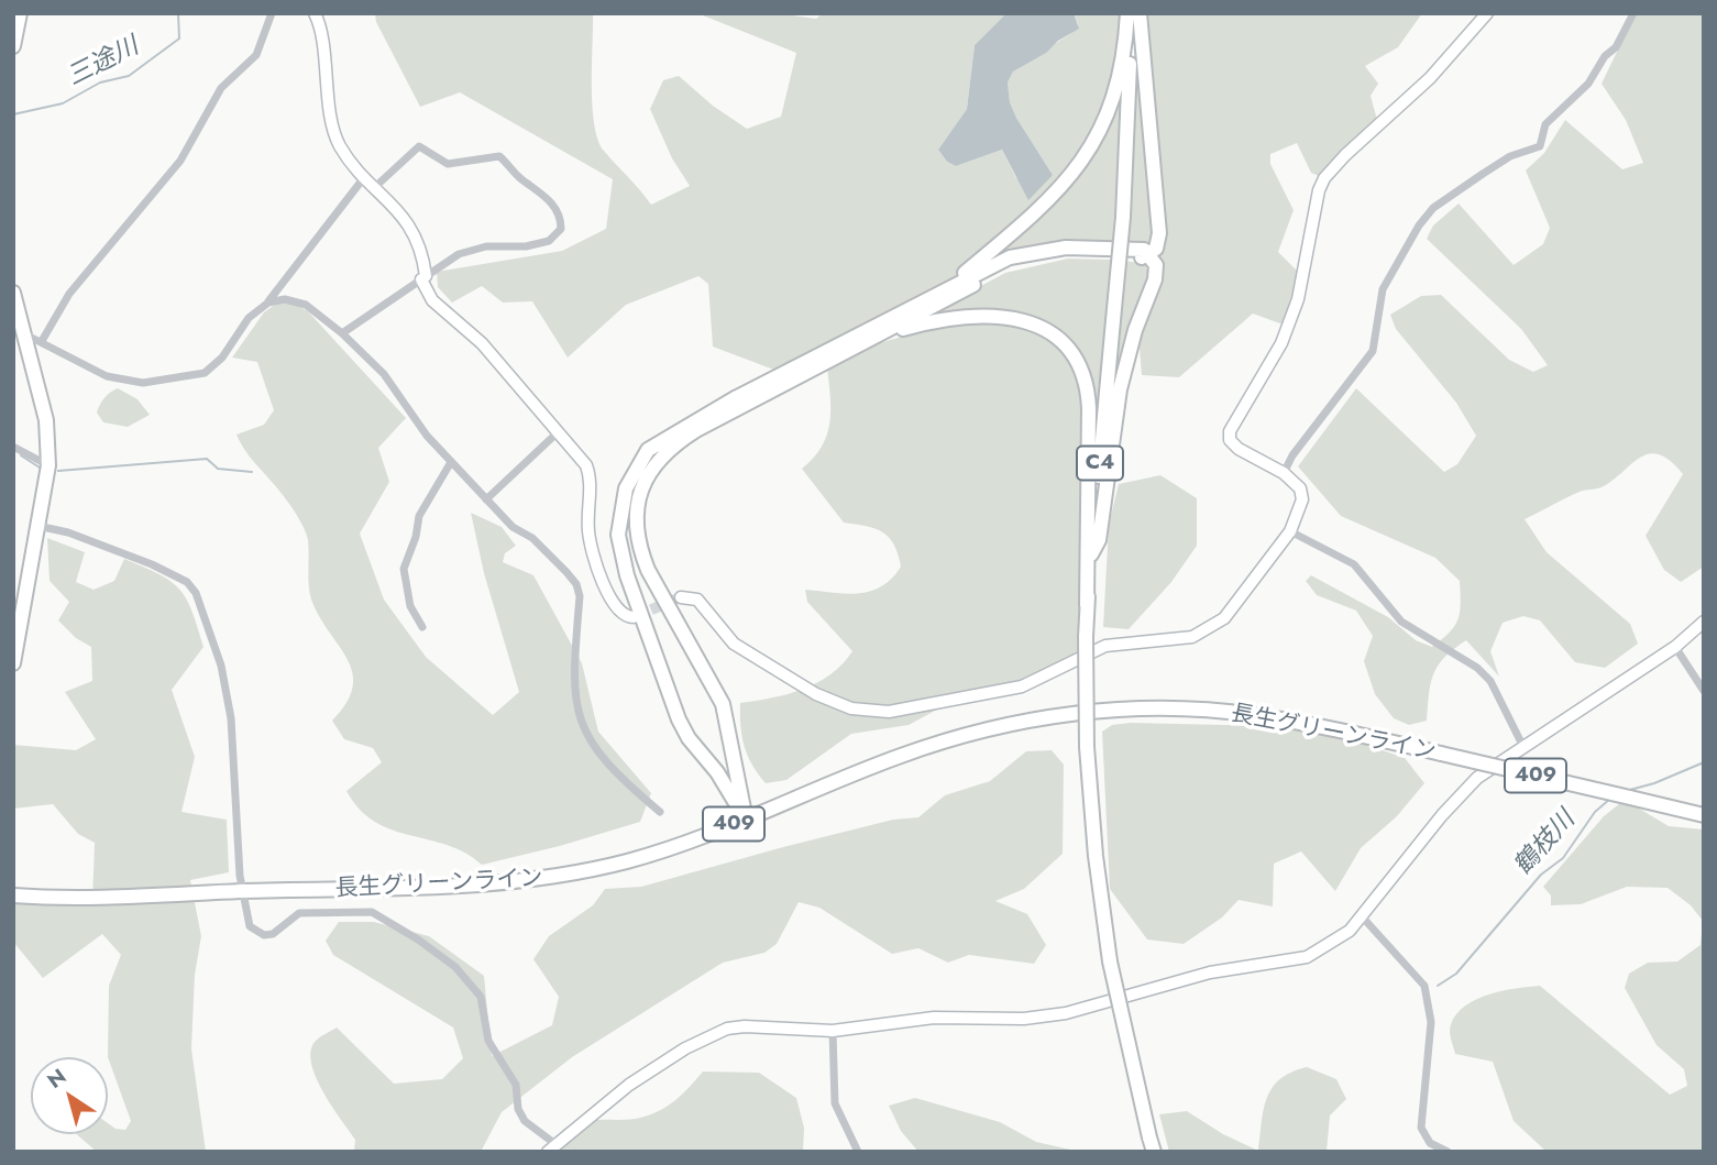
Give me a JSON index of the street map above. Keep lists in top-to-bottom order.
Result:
{
  "streets": {
    "highway": ["C4", "長生グリーンライン", "409"]
  },
  "water": ["三途川", "鶴枝川"],
  "north": "top left"
}
